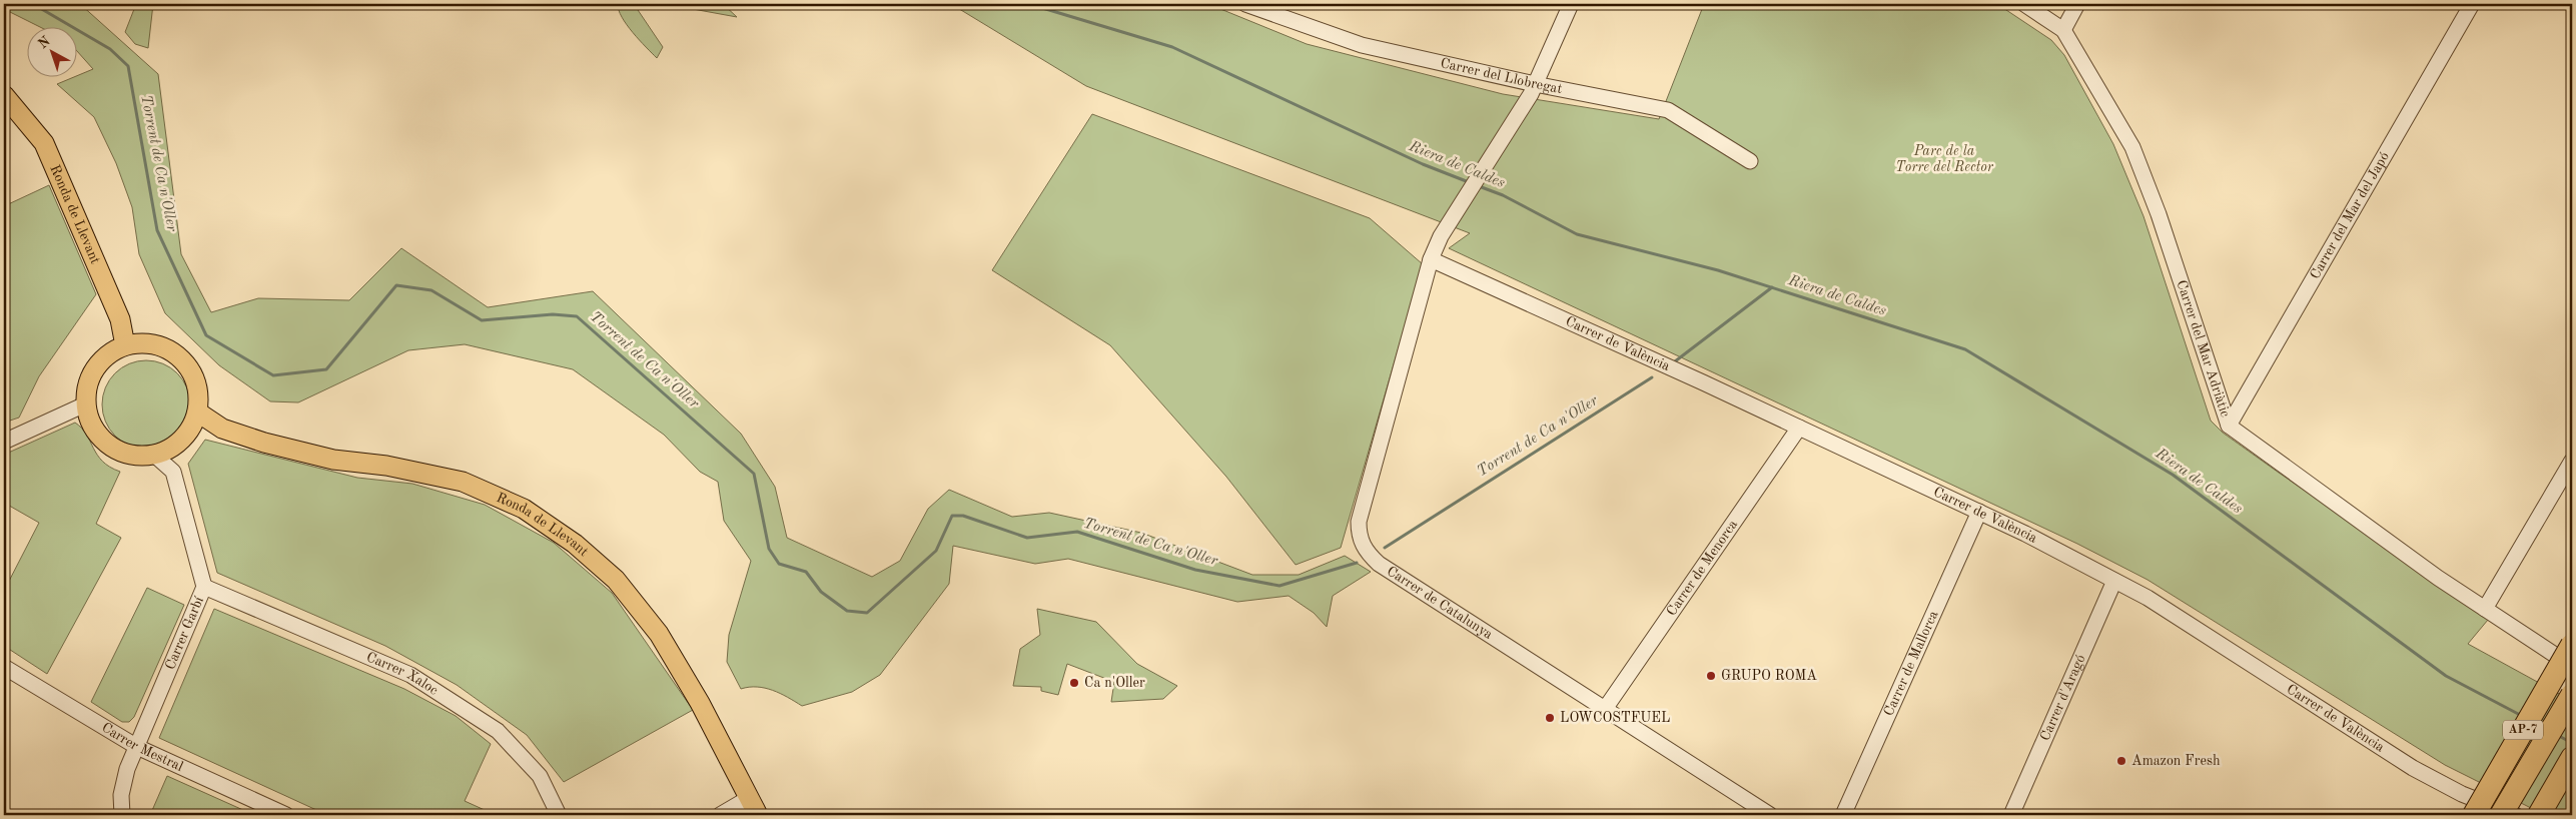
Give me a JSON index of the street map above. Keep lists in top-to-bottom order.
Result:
{
  "streets": {
    "highway": ["AP-7"],
    "main road": ["Ronda de Llevant"],
    "street": [
      "Carrer del Llobregat",
      "Carrer del Mar del Japó",
      "Carrer de València",
      "Carrer del Mar Adriàtic",
      "Carrer de Menorca",
      "Carrer de Catalunya",
      "Carrer Garbí",
      "Carrer de Mallorca",
      "Carrer Xaloc",
      "Carrer d'Aragó",
      "Carrer Mestral"
    ]
  },
  "crossings": [
    ["Carrer del Llobregat", "Carrer de Catalunya"],
    ["Ronda de Llevant", "Carrer Garbí"],
    ["Carrer del Mar del Japó", "Carrer del Mar Adriàtic"],
    ["Carrer de València", "Carrer de Menorca"],
    ["Carrer de València", "Carrer de Catalunya"],
    ["Carrer de València", "Carrer de Mallorca"],
    ["Carrer de València", "Carrer d'Aragó"],
    ["Carrer de Menorca", "Carrer de Catalunya"],
    ["Carrer Garbí", "Carrer Xaloc"],
    ["Carrer Garbí", "Carrer Mestral"]
  ],
  "water": ["Torrent de Ca n'Oller", "Riera de Caldes"],
  "parks": ["Parc de la Torre del Rector"],
  "places": [
    "GRUPO ROMA",
    "Ca n'Oller",
    "LOWCOSTFUEL",
    "Amazon Fresh"
  ],
  "north": "top left"
}
